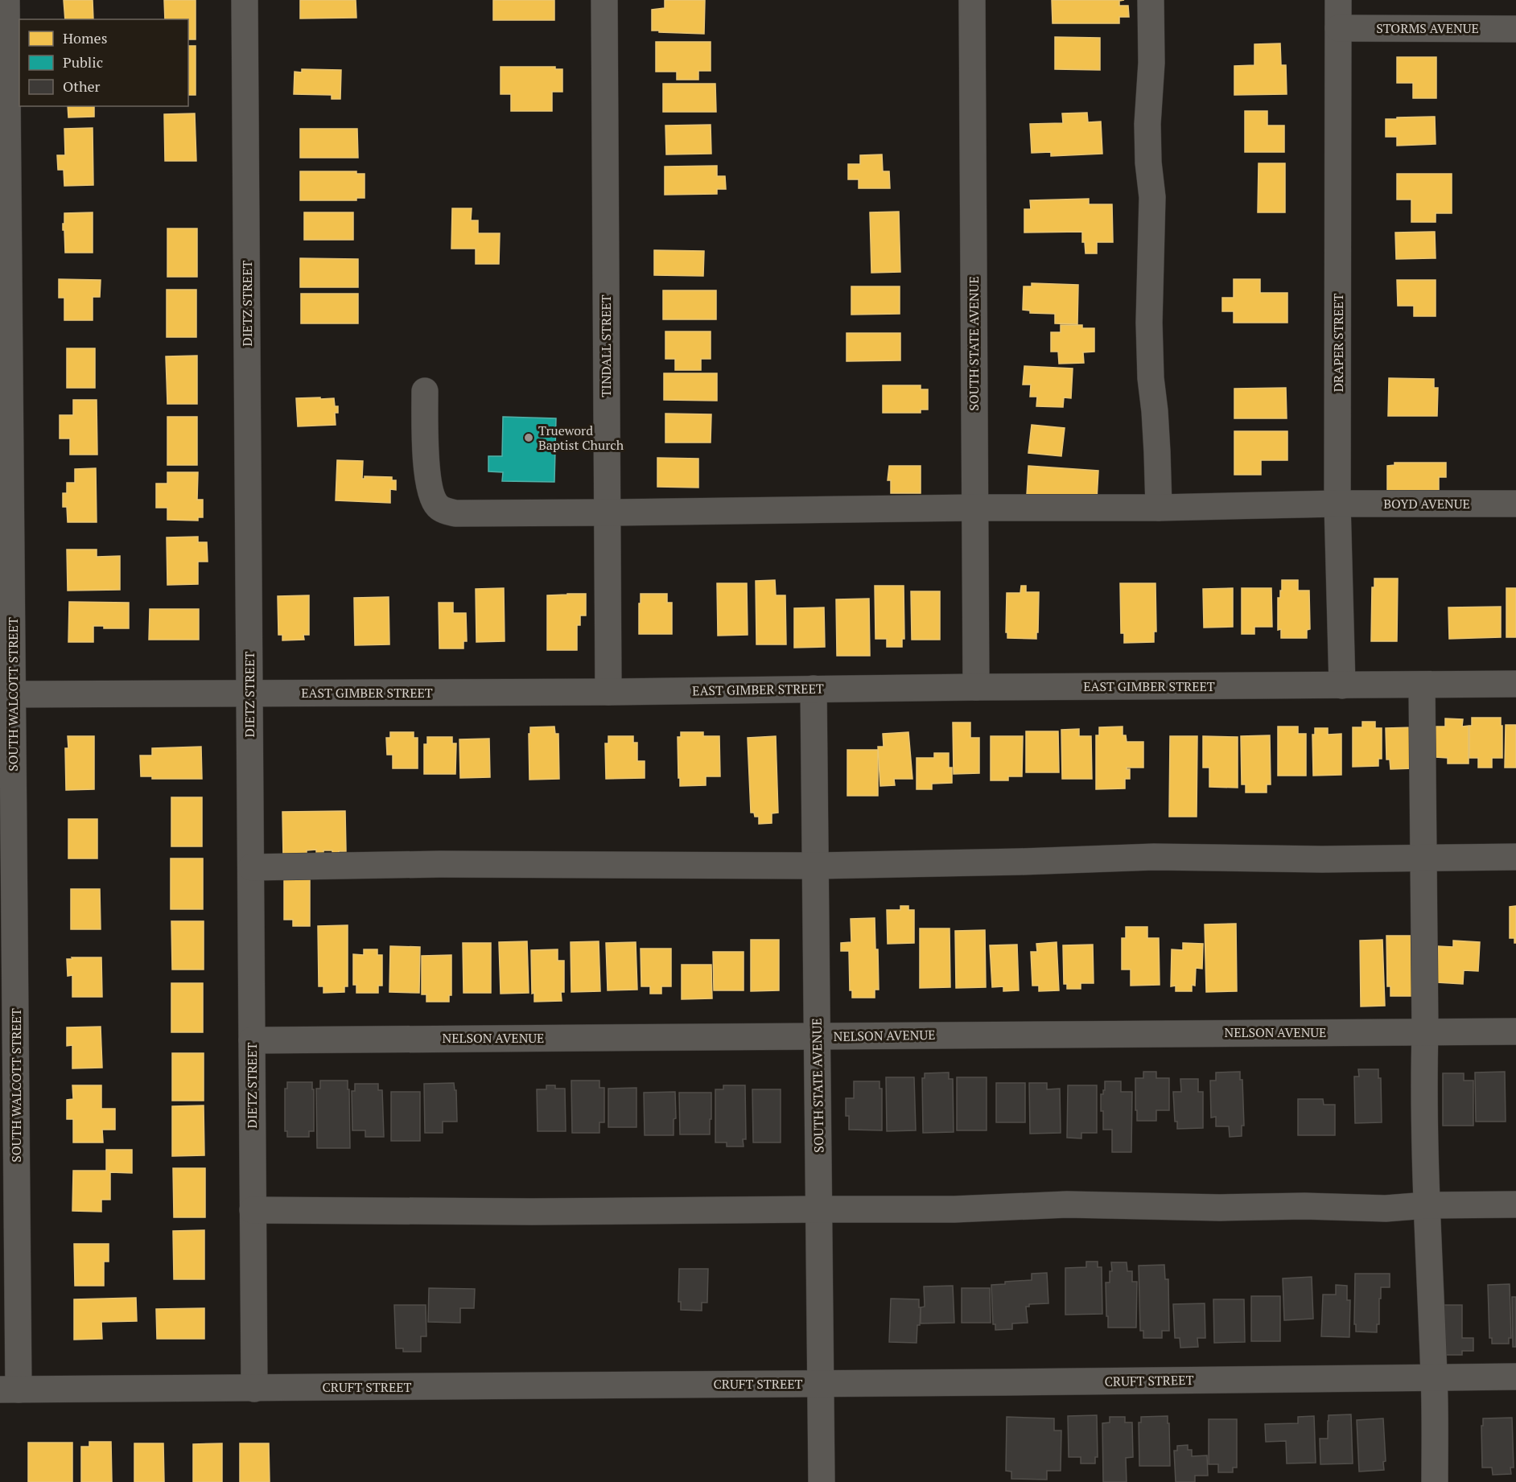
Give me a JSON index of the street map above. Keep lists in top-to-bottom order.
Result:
{
  "streets": {
    "street": [
      "STORMS AVENUE",
      "DIETZ STREET",
      "DRAPER STREET",
      "SOUTH STATE AVENUE",
      "TINDALL STREET",
      "BOYD AVENUE",
      "EAST GIMBER STREET",
      "SOUTH WALCOTT STREET",
      "NELSON AVENUE",
      "CRUFT STREET"
    ]
  },
  "crossings": [
    ["STORMS AVENUE", "DRAPER STREET"],
    ["DIETZ STREET", "EAST GIMBER STREET"],
    ["DIETZ STREET", "NELSON AVENUE"],
    ["DIETZ STREET", "CRUFT STREET"],
    ["DRAPER STREET", "BOYD AVENUE"],
    ["DRAPER STREET", "EAST GIMBER STREET"],
    ["SOUTH STATE AVENUE", "BOYD AVENUE"],
    ["SOUTH STATE AVENUE", "EAST GIMBER STREET"],
    ["SOUTH STATE AVENUE", "NELSON AVENUE"],
    ["SOUTH STATE AVENUE", "CRUFT STREET"],
    ["TINDALL STREET", "BOYD AVENUE"],
    ["TINDALL STREET", "EAST GIMBER STREET"],
    ["EAST GIMBER STREET", "SOUTH WALCOTT STREET"],
    ["SOUTH WALCOTT STREET", "CRUFT STREET"]
  ],
  "places": ["Trueword Baptist Church"],
  "legend": ["Homes", "Public", "Other"]
}
